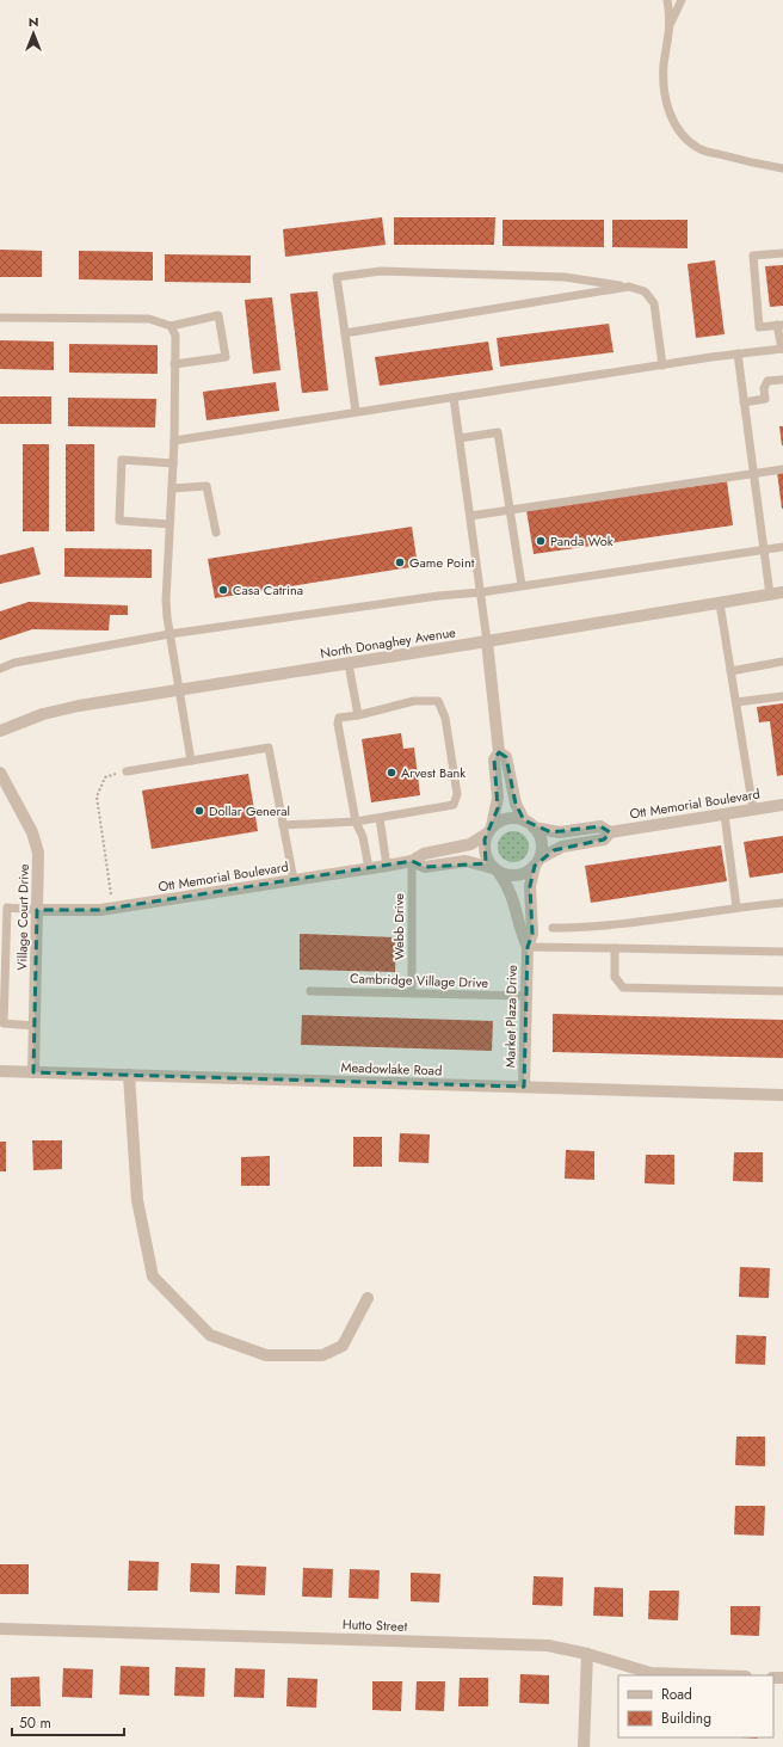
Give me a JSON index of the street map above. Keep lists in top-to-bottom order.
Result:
{
  "streets": {
    "street": [
      "North Donaghey Avenue",
      "Ott Memorial Boulevard",
      "Village Court Drive",
      "Market Plaza Drive",
      "Meadowlake Road",
      "Hutto Street"
    ],
    "lane": ["Webb Drive", "Cambridge Village Drive"]
  },
  "crossings": [
    ["Ott Memorial Boulevard", "Village Court Drive"],
    ["Ott Memorial Boulevard", "Webb Drive"],
    ["Ott Memorial Boulevard", "Market Plaza Drive"],
    ["Village Court Drive", "Meadowlake Road"],
    ["Webb Drive", "Cambridge Village Drive"],
    ["Cambridge Village Drive", "Market Plaza Drive"],
    ["Market Plaza Drive", "Meadowlake Road"]
  ],
  "places": [
    "Panda Wok",
    "Game Point",
    "Casa Catrina",
    "Arvest Bank",
    "Dollar General"
  ],
  "legend": ["Road", "Building"],
  "scale_bar": "50 m",
  "north": "top"
}
